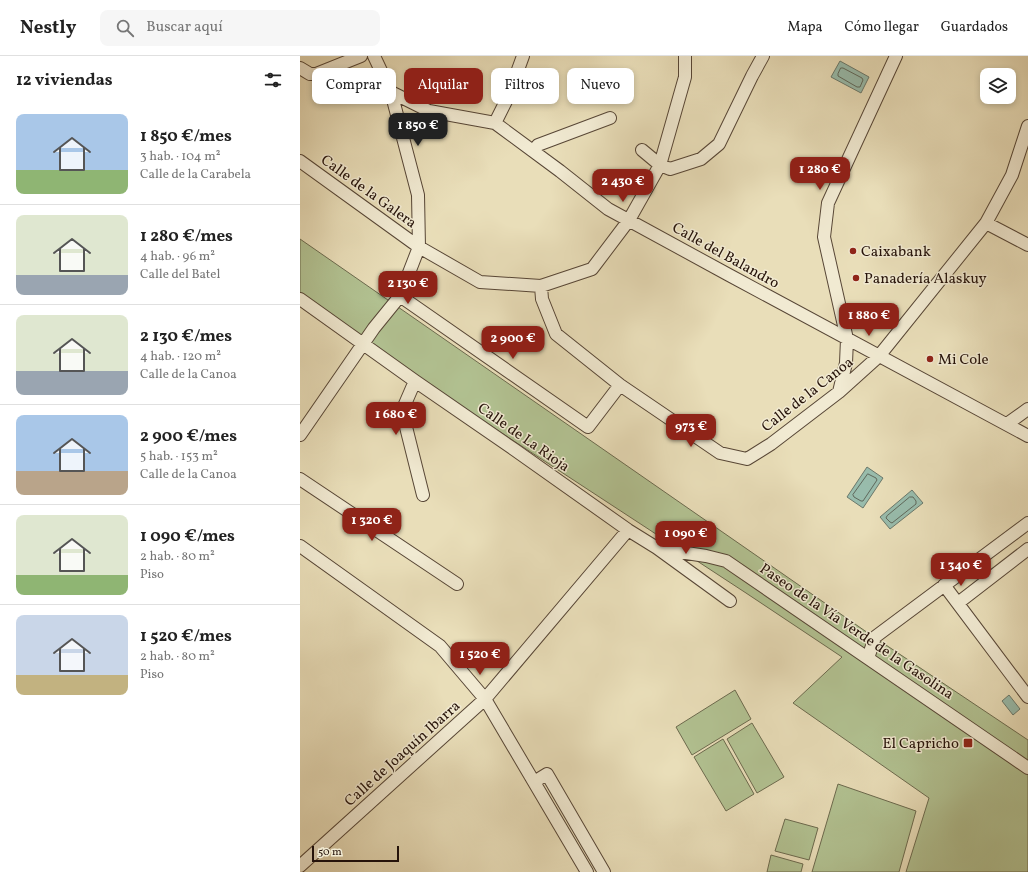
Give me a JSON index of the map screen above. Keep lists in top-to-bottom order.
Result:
{
  "streets": {
    "street": [
      "Calle de la Galera",
      "Calle del Balandro",
      "Calle de la Canoa",
      "Calle de La Rioja",
      "Paseo de la Vía Verde de la Gasolina",
      "Calle de Joaquín Ibarra"
    ]
  },
  "crossings": [
    ["Calle de la Galera", "Calle de la Canoa"],
    ["Calle del Balandro", "Calle de la Canoa"],
    ["Calle de La Rioja", "Paseo de la Vía Verde de la Gasolina"],
    ["Calle de La Rioja", "Calle de Joaquín Ibarra"]
  ],
  "places": {
    "other": ["Caixabank", "Panadería Alaskuy", "Mi Cole"],
    "transit": ["El Capricho"]
  },
  "scale_bar": "50 m",
  "page": {
    "header": "Nestly",
    "search": "Buscar aquí",
    "nav": ["Mapa", "Cómo llegar", "Guardados"],
    "heading": "12 viviendas",
    "chip": [
      "Comprar",
      "Alquilar",
      "Filtros",
      "Nuevo"
    ],
    "list": [
      {
        "name": "1 850 €/mes",
        "note": "3 hab. · 104 m² · Calle de la Carabela"
      },
      {
        "name": "1 280 €/mes",
        "note": "4 hab. · 96 m² · Calle del Batel"
      },
      {
        "name": "2 130 €/mes",
        "note": "4 hab. · 120 m² · Calle de la Canoa"
      },
      {
        "name": "2 900 €/mes",
        "note": "5 hab. · 153 m² · Calle de la Canoa"
      },
      {
        "name": "1 090 €/mes",
        "note": "2 hab. · 80 m² · Piso"
      },
      {
        "name": "1 520 €/mes",
        "note": "2 hab. · 80 m² · Piso"
      }
    ],
    "price": [
      "1 850 €",
      "1 280 €",
      "2 430 €",
      "2 130 €",
      "1 880 €",
      "2 900 €",
      "1 680 €",
      "973 €",
      "1 320 €",
      "1 090 €",
      "1 340 €",
      "1 520 €"
    ],
    "scale": "50 m"
  }
}
